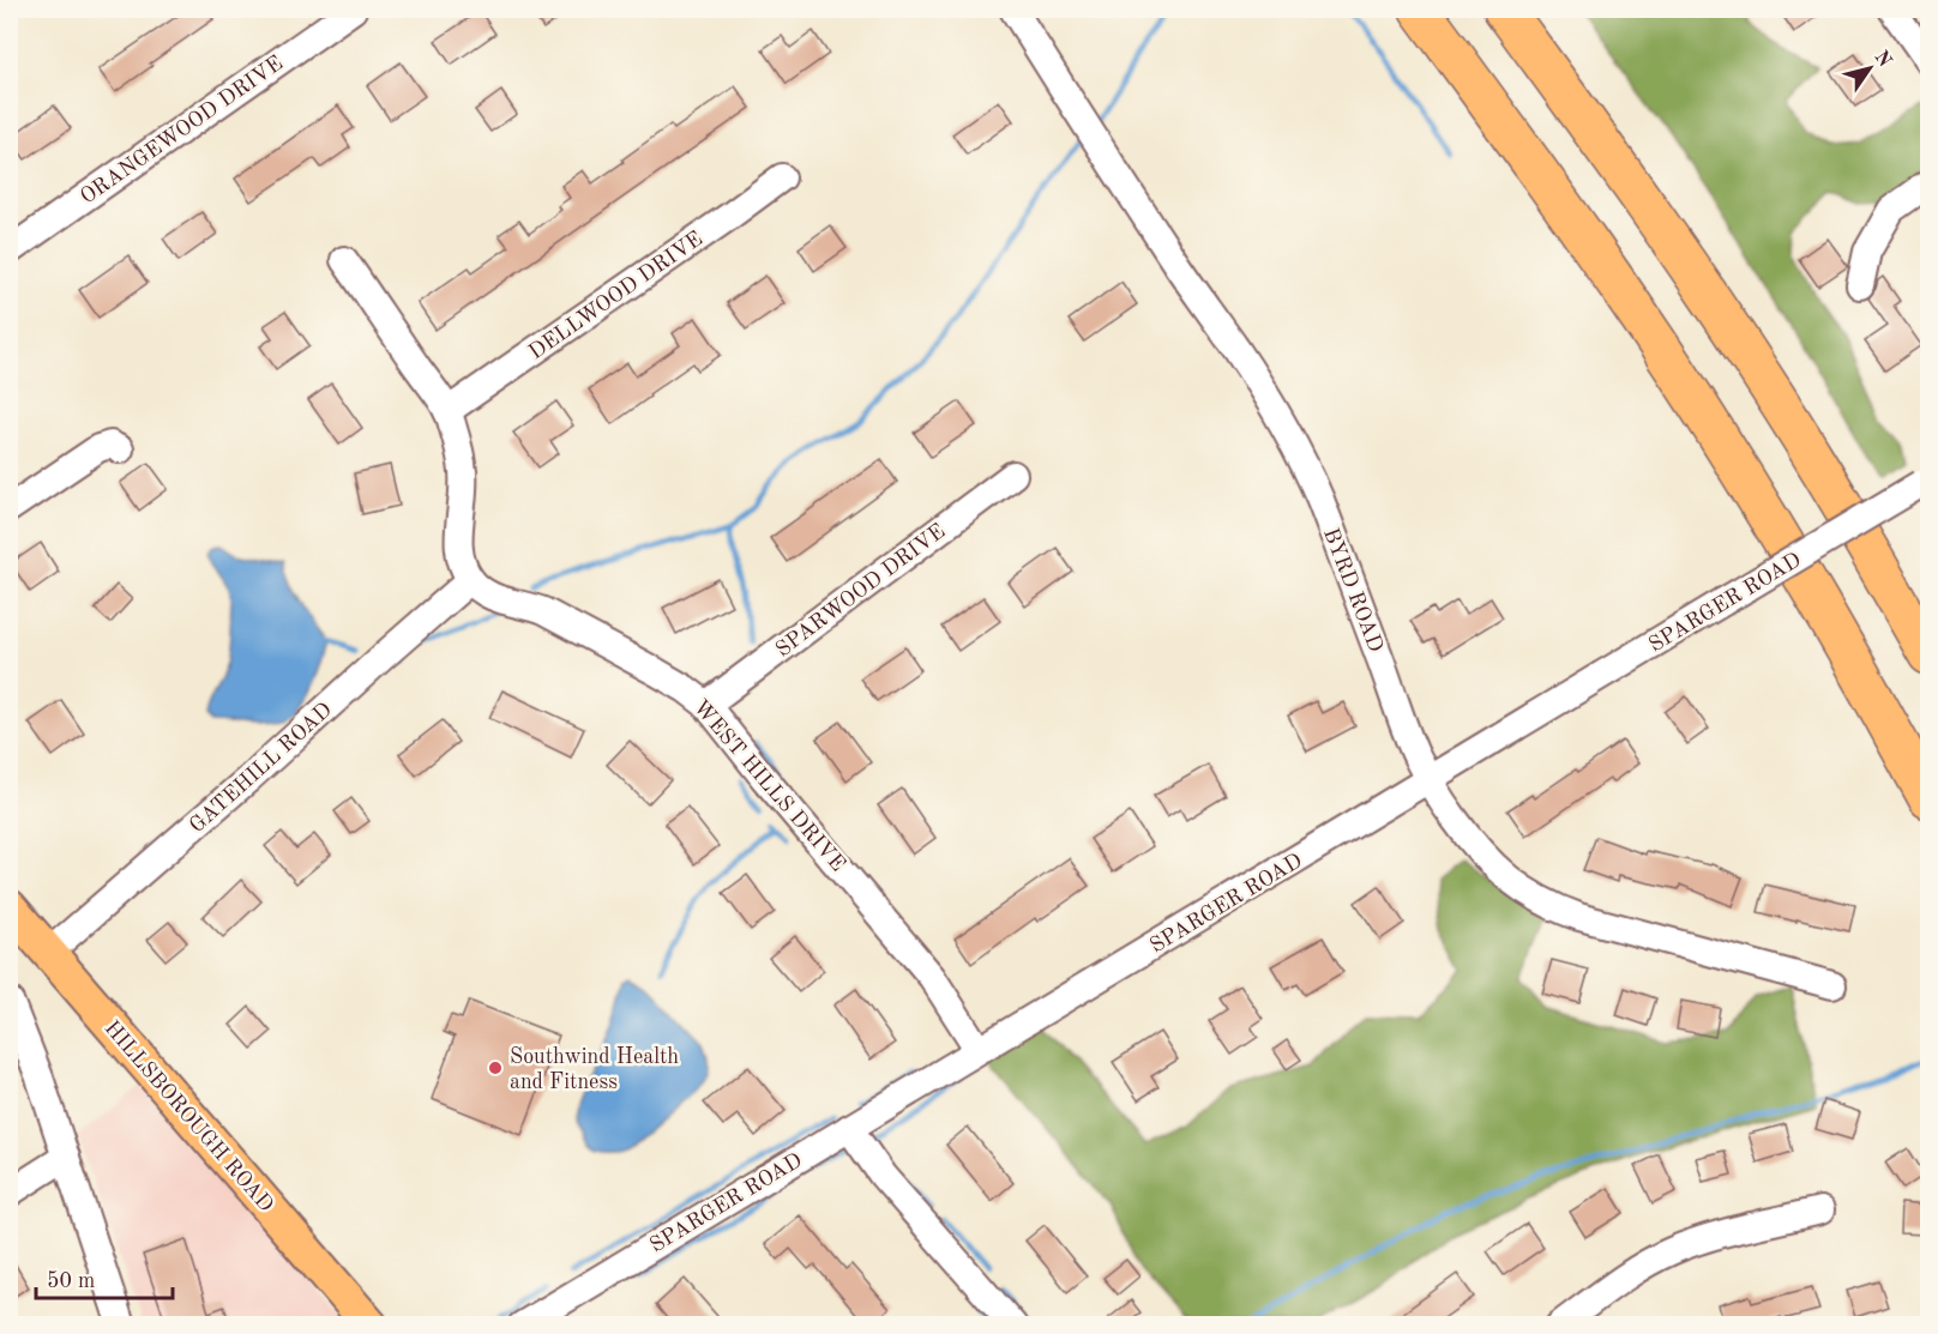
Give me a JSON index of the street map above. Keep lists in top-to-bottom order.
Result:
{
  "streets": {
    "main road": ["HILLSBOROUGH ROAD"],
    "street": [
      "ORANGEWOOD DRIVE",
      "DELLWOOD DRIVE",
      "SPARWOOD DRIVE",
      "BYRD ROAD",
      "SPARGER ROAD",
      "GATEHILL ROAD",
      "WEST HILLS DRIVE"
    ]
  },
  "crossings": [
    ["SPARWOOD DRIVE", "WEST HILLS DRIVE"],
    ["BYRD ROAD", "SPARGER ROAD"],
    ["SPARGER ROAD", "WEST HILLS DRIVE"],
    ["GATEHILL ROAD", "WEST HILLS DRIVE"],
    ["GATEHILL ROAD", "HILLSBOROUGH ROAD"]
  ],
  "places": ["Southwind Health and Fitness"],
  "scale_bar": "50 m",
  "north": "top right"
}
